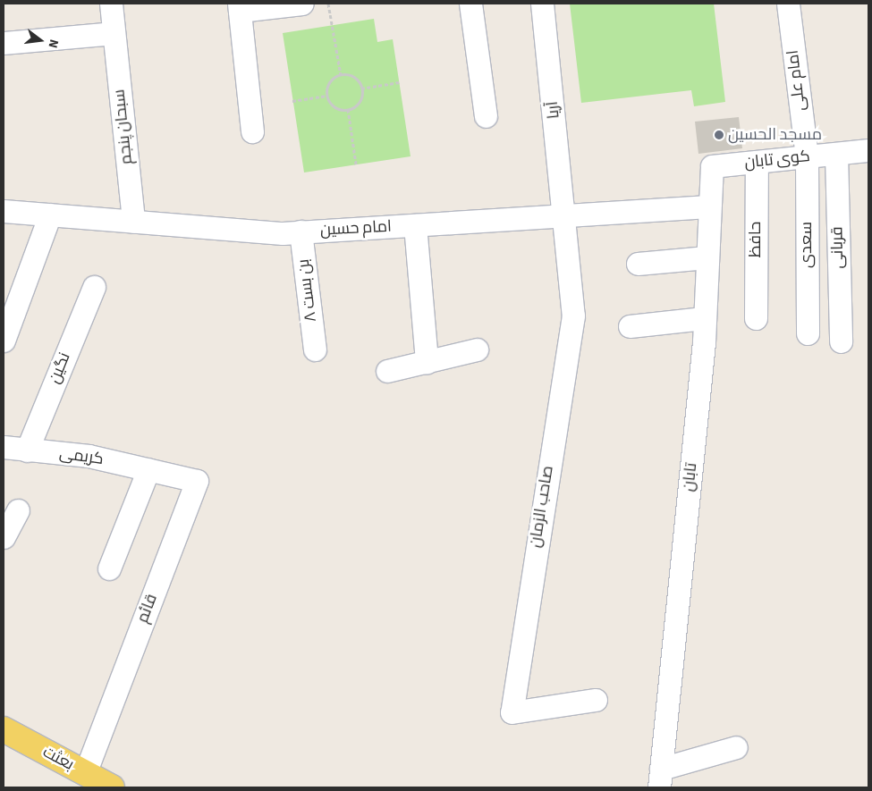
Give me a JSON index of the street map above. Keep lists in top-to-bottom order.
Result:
{
  "streets": {
    "main road": ["بعثت"],
    "street": [
      "امام علی",
      "آریا",
      "سبحان پنجم",
      "کوی تابان",
      "امام حسین",
      "حافظ",
      "سعدی",
      "قربانی",
      "بن بست ۸",
      "نگین",
      "کریمی",
      "تابان",
      "صاحب الزمان",
      "قائم"
    ]
  },
  "crossings": [
    ["امام علی", "کوی تابان"],
    ["امام علی", "سعدی"],
    ["آریا", "امام حسین"],
    ["آریا", "صاحب الزمان"],
    ["سبحان پنجم", "امام حسین"],
    ["کوی تابان", "حافظ"],
    ["کوی تابان", "سعدی"],
    ["کوی تابان", "قربانی"],
    ["کوی تابان", "تابان"],
    ["امام حسین", "بن بست ۸"],
    ["امام حسین", "تابان"],
    ["امام حسین", "صاحب الزمان"],
    ["نگین", "کریمی"],
    ["کریمی", "قائم"],
    ["قائم", "بعثت"]
  ],
  "places": ["مسجد الحسین"],
  "north": "right"
}
